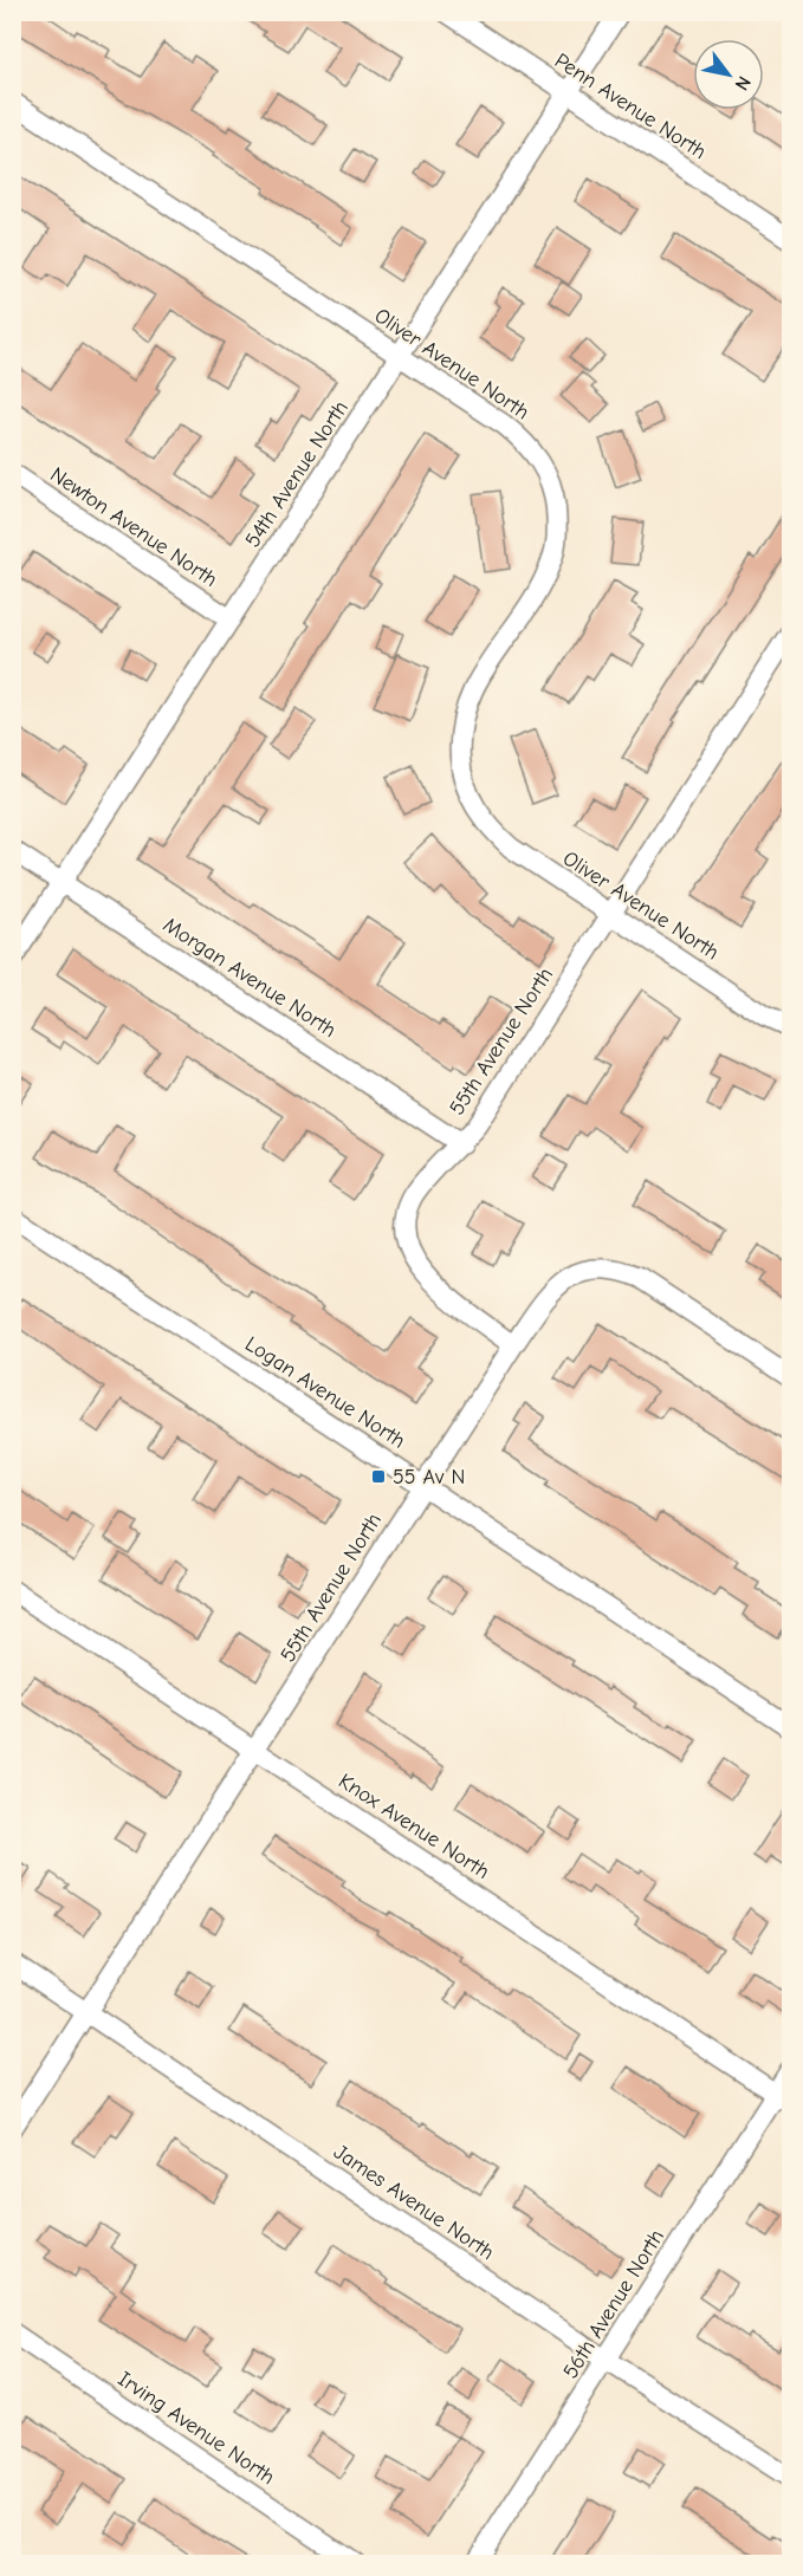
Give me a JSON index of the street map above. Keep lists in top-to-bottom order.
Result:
{
  "streets": {
    "street": [
      "Penn Avenue North",
      "Oliver Avenue North",
      "54th Avenue North",
      "Newton Avenue North",
      "Morgan Avenue North",
      "55th Avenue North",
      "Logan Avenue North",
      "Knox Avenue North",
      "James Avenue North",
      "56th Avenue North",
      "Irving Avenue North"
    ]
  },
  "crossings": [
    ["Penn Avenue North", "54th Avenue North"],
    ["Oliver Avenue North", "54th Avenue North"],
    ["Oliver Avenue North", "55th Avenue North"],
    ["54th Avenue North", "Newton Avenue North"],
    ["54th Avenue North", "Morgan Avenue North"],
    ["Morgan Avenue North", "55th Avenue North"],
    ["55th Avenue North", "Logan Avenue North"],
    ["55th Avenue North", "Knox Avenue North"],
    ["55th Avenue North", "James Avenue North"],
    ["Knox Avenue North", "56th Avenue North"],
    ["James Avenue North", "56th Avenue North"]
  ],
  "places": {
    "transit": ["55 Av N"]
  },
  "north": "bottom right"
}
